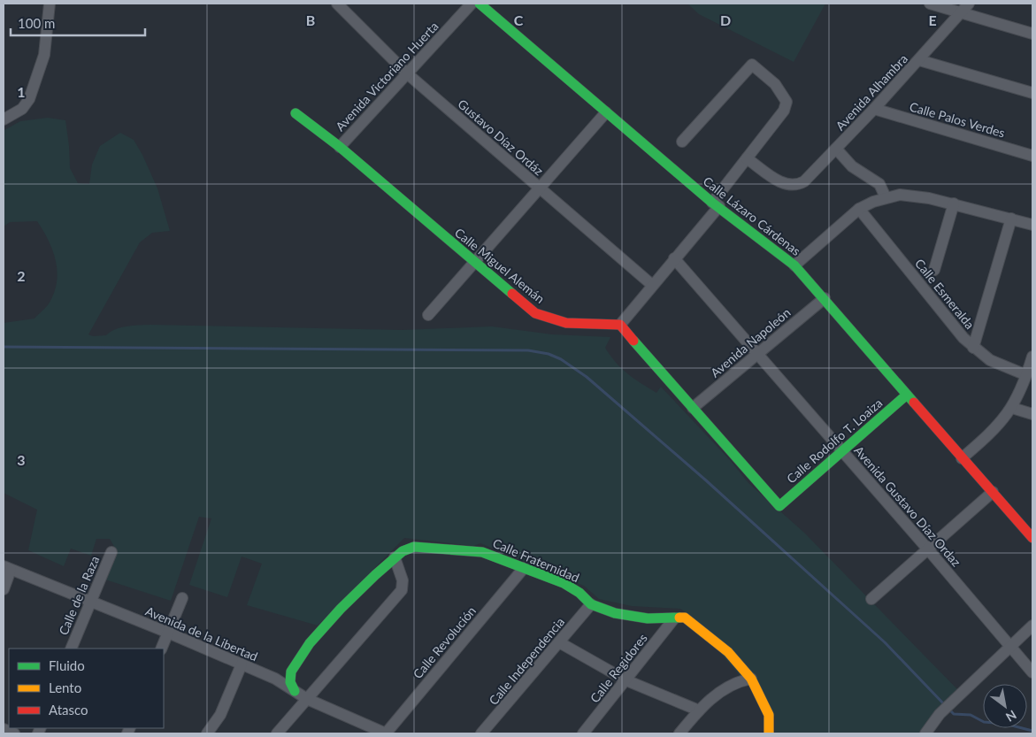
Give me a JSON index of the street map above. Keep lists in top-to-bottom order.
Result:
{
  "streets": {
    "street": [
      "Avenida Victoriano Huerta",
      "Avenida Alhambra",
      "Calle Palos Verdes",
      "Gustavo Díaz Ordáz",
      "Calle Lázaro Cárdenas",
      "Calle Miguel Alemán",
      "Calle Esmeralda",
      "Avenida Napoleón",
      "Calle Rodolfo T. Loaiza",
      "Avenida Gustavo Díaz Ordaz",
      "Calle Fraternidad",
      "Calle de la Raza",
      "Avenida de la Libertad",
      "Calle Revolución",
      "Calle Independencia",
      "Calle Regidores"
    ]
  },
  "crossings": [
    ["Avenida Victoriano Huerta", "Gustavo Díaz Ordáz"],
    ["Avenida Victoriano Huerta", "Calle Miguel Alemán"],
    ["Avenida Alhambra", "Calle Palos Verdes"],
    ["Calle Lázaro Cárdenas", "Avenida Napoleón"],
    ["Calle Lázaro Cárdenas", "Calle Rodolfo T. Loaiza"],
    ["Avenida Napoleón", "Calle Rodolfo T. Loaiza"],
    ["Avenida Napoleón", "Avenida Gustavo Díaz Ordaz"],
    ["Calle Rodolfo T. Loaiza", "Avenida Gustavo Díaz Ordaz"],
    ["Calle Fraternidad", "Avenida de la Libertad"],
    ["Calle Fraternidad", "Calle Revolución"],
    ["Calle Fraternidad", "Calle Independencia"],
    ["Calle Fraternidad", "Calle Regidores"],
    ["Calle de la Raza", "Avenida de la Libertad"],
    ["Avenida de la Libertad", "Calle Revolución"]
  ],
  "legend": ["Fluido", "Lento", "Atasco"],
  "scale_bar": "100 m",
  "north": "bottom right",
  "grid": {
    "columns": [
      "B",
      "C",
      "D",
      "E"
    ],
    "rows": ["1", "2", "3"]
  }
}
